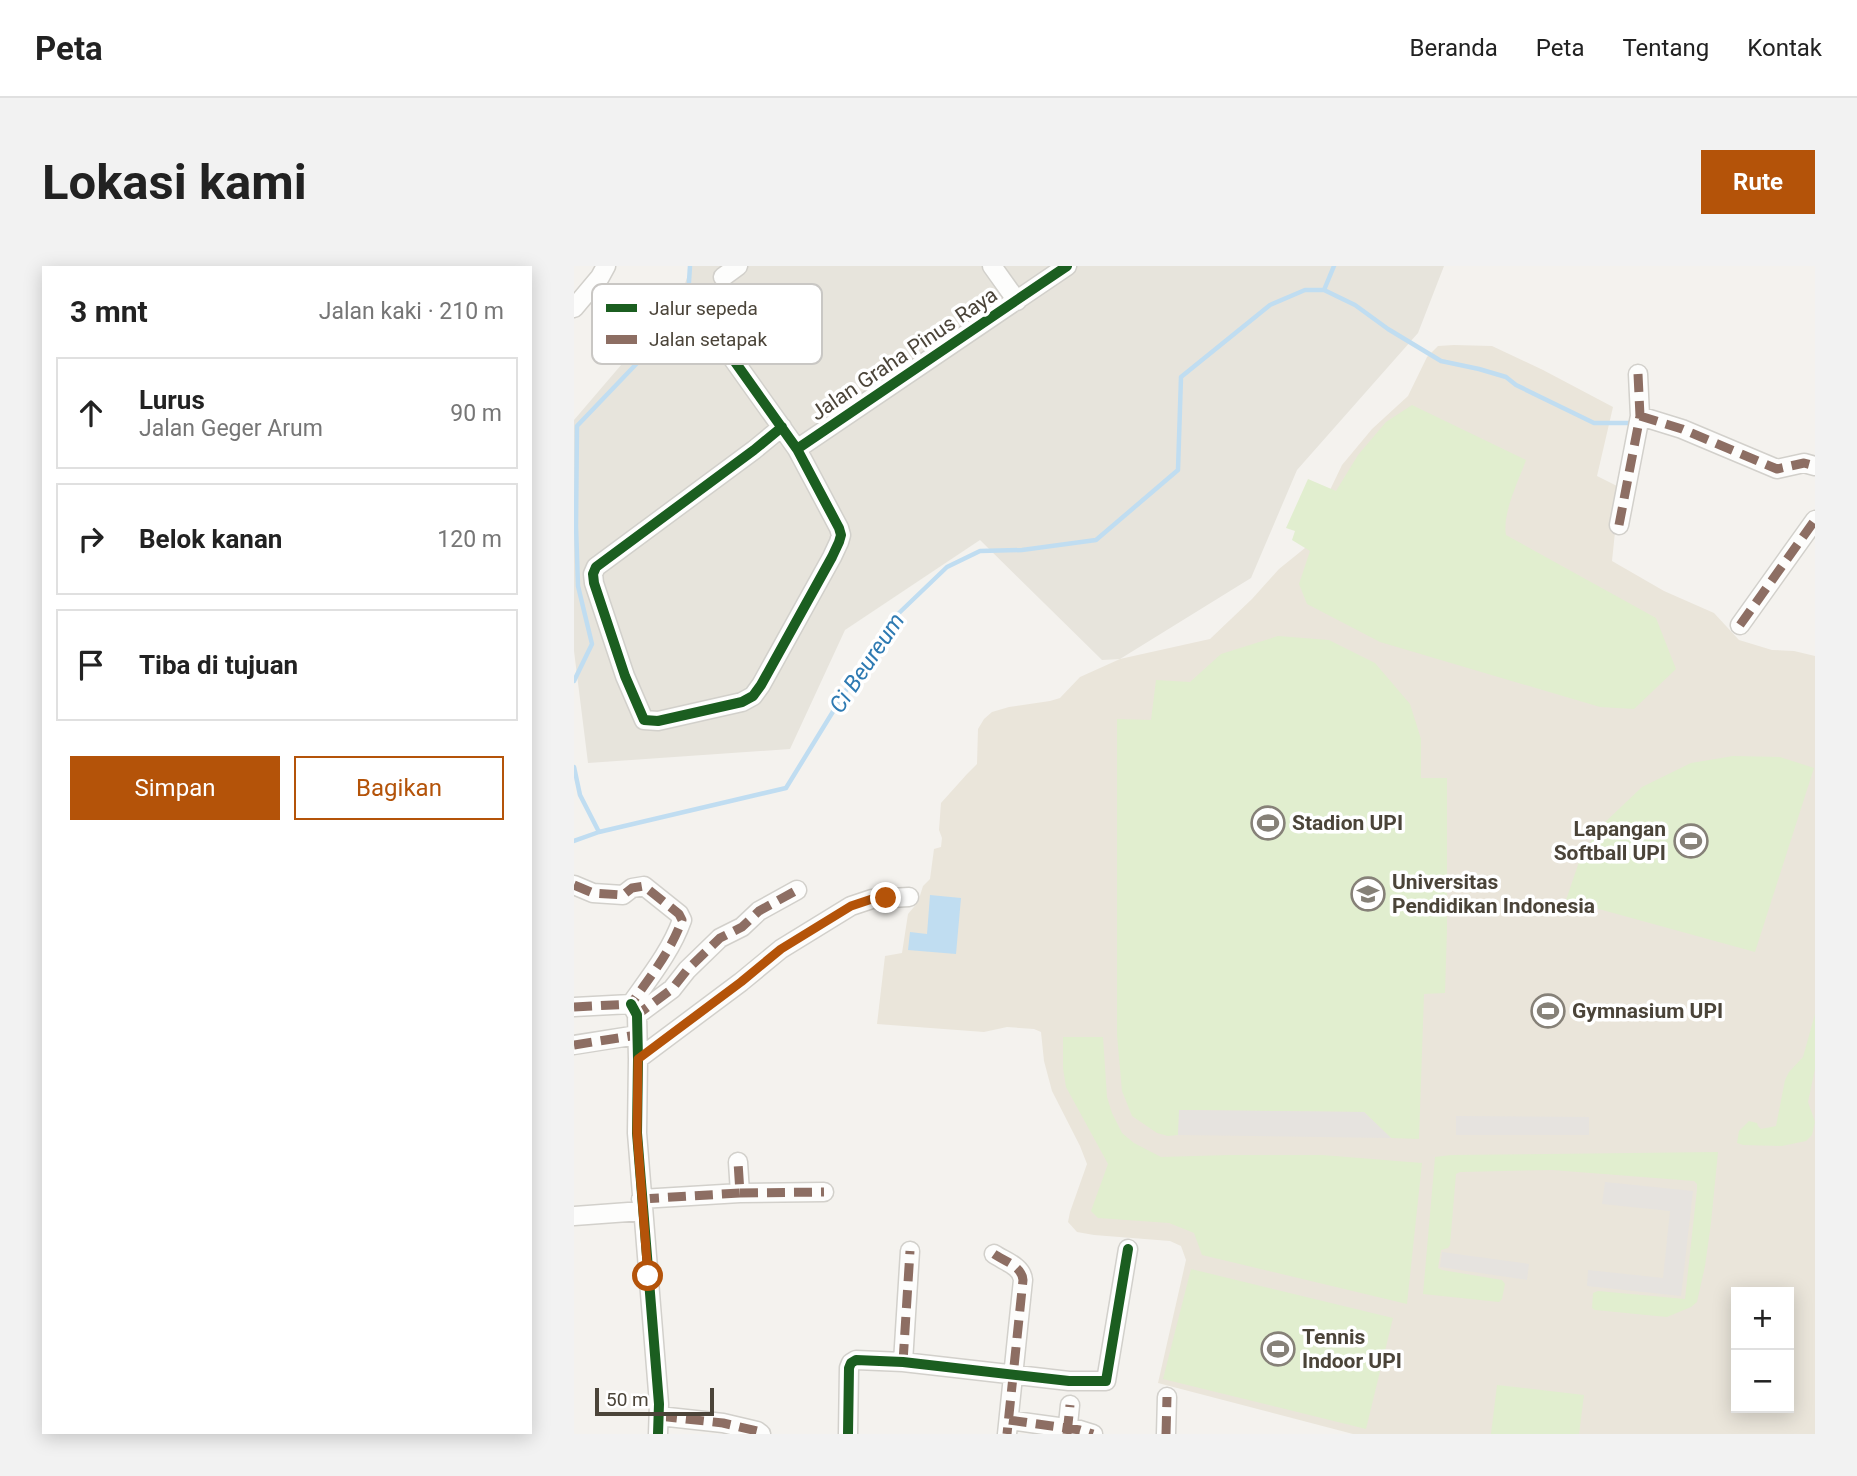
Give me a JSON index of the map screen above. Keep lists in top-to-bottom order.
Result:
{
  "streets": {
    "street": ["Jalan Graha Pinus Raya"]
  },
  "water": ["Ci Beureum"],
  "places": {
    "sports": [
      "Stadion UPI",
      "Lapangan Softball UPI",
      "Gymnasium UPI",
      "Tennis Indoor UPI"
    ],
    "school or university": ["Universitas Pendidikan Indonesia"]
  },
  "legend": ["Jalur sepeda", "Jalan setapak"],
  "scale_bar": "50 m",
  "page": {
    "header": "Peta",
    "nav": [
      "Beranda",
      "Peta",
      "Tentang",
      "Kontak"
    ],
    "buttons": [
      "Rute",
      ["Simpan", "Bagikan"]
    ],
    "title": "Lokasi kami",
    "heading": ["3 mnt", "Jalan kaki · 210 m"],
    "list": [
      ["Lurus", "Jalan Geger Arum", "90 m"],
      ["Belok kanan", "120 m"],
      "Tiba di tujuan"
    ],
    "map_buttons": ["+", "−"],
    "scale": "50 m"
  }
}
